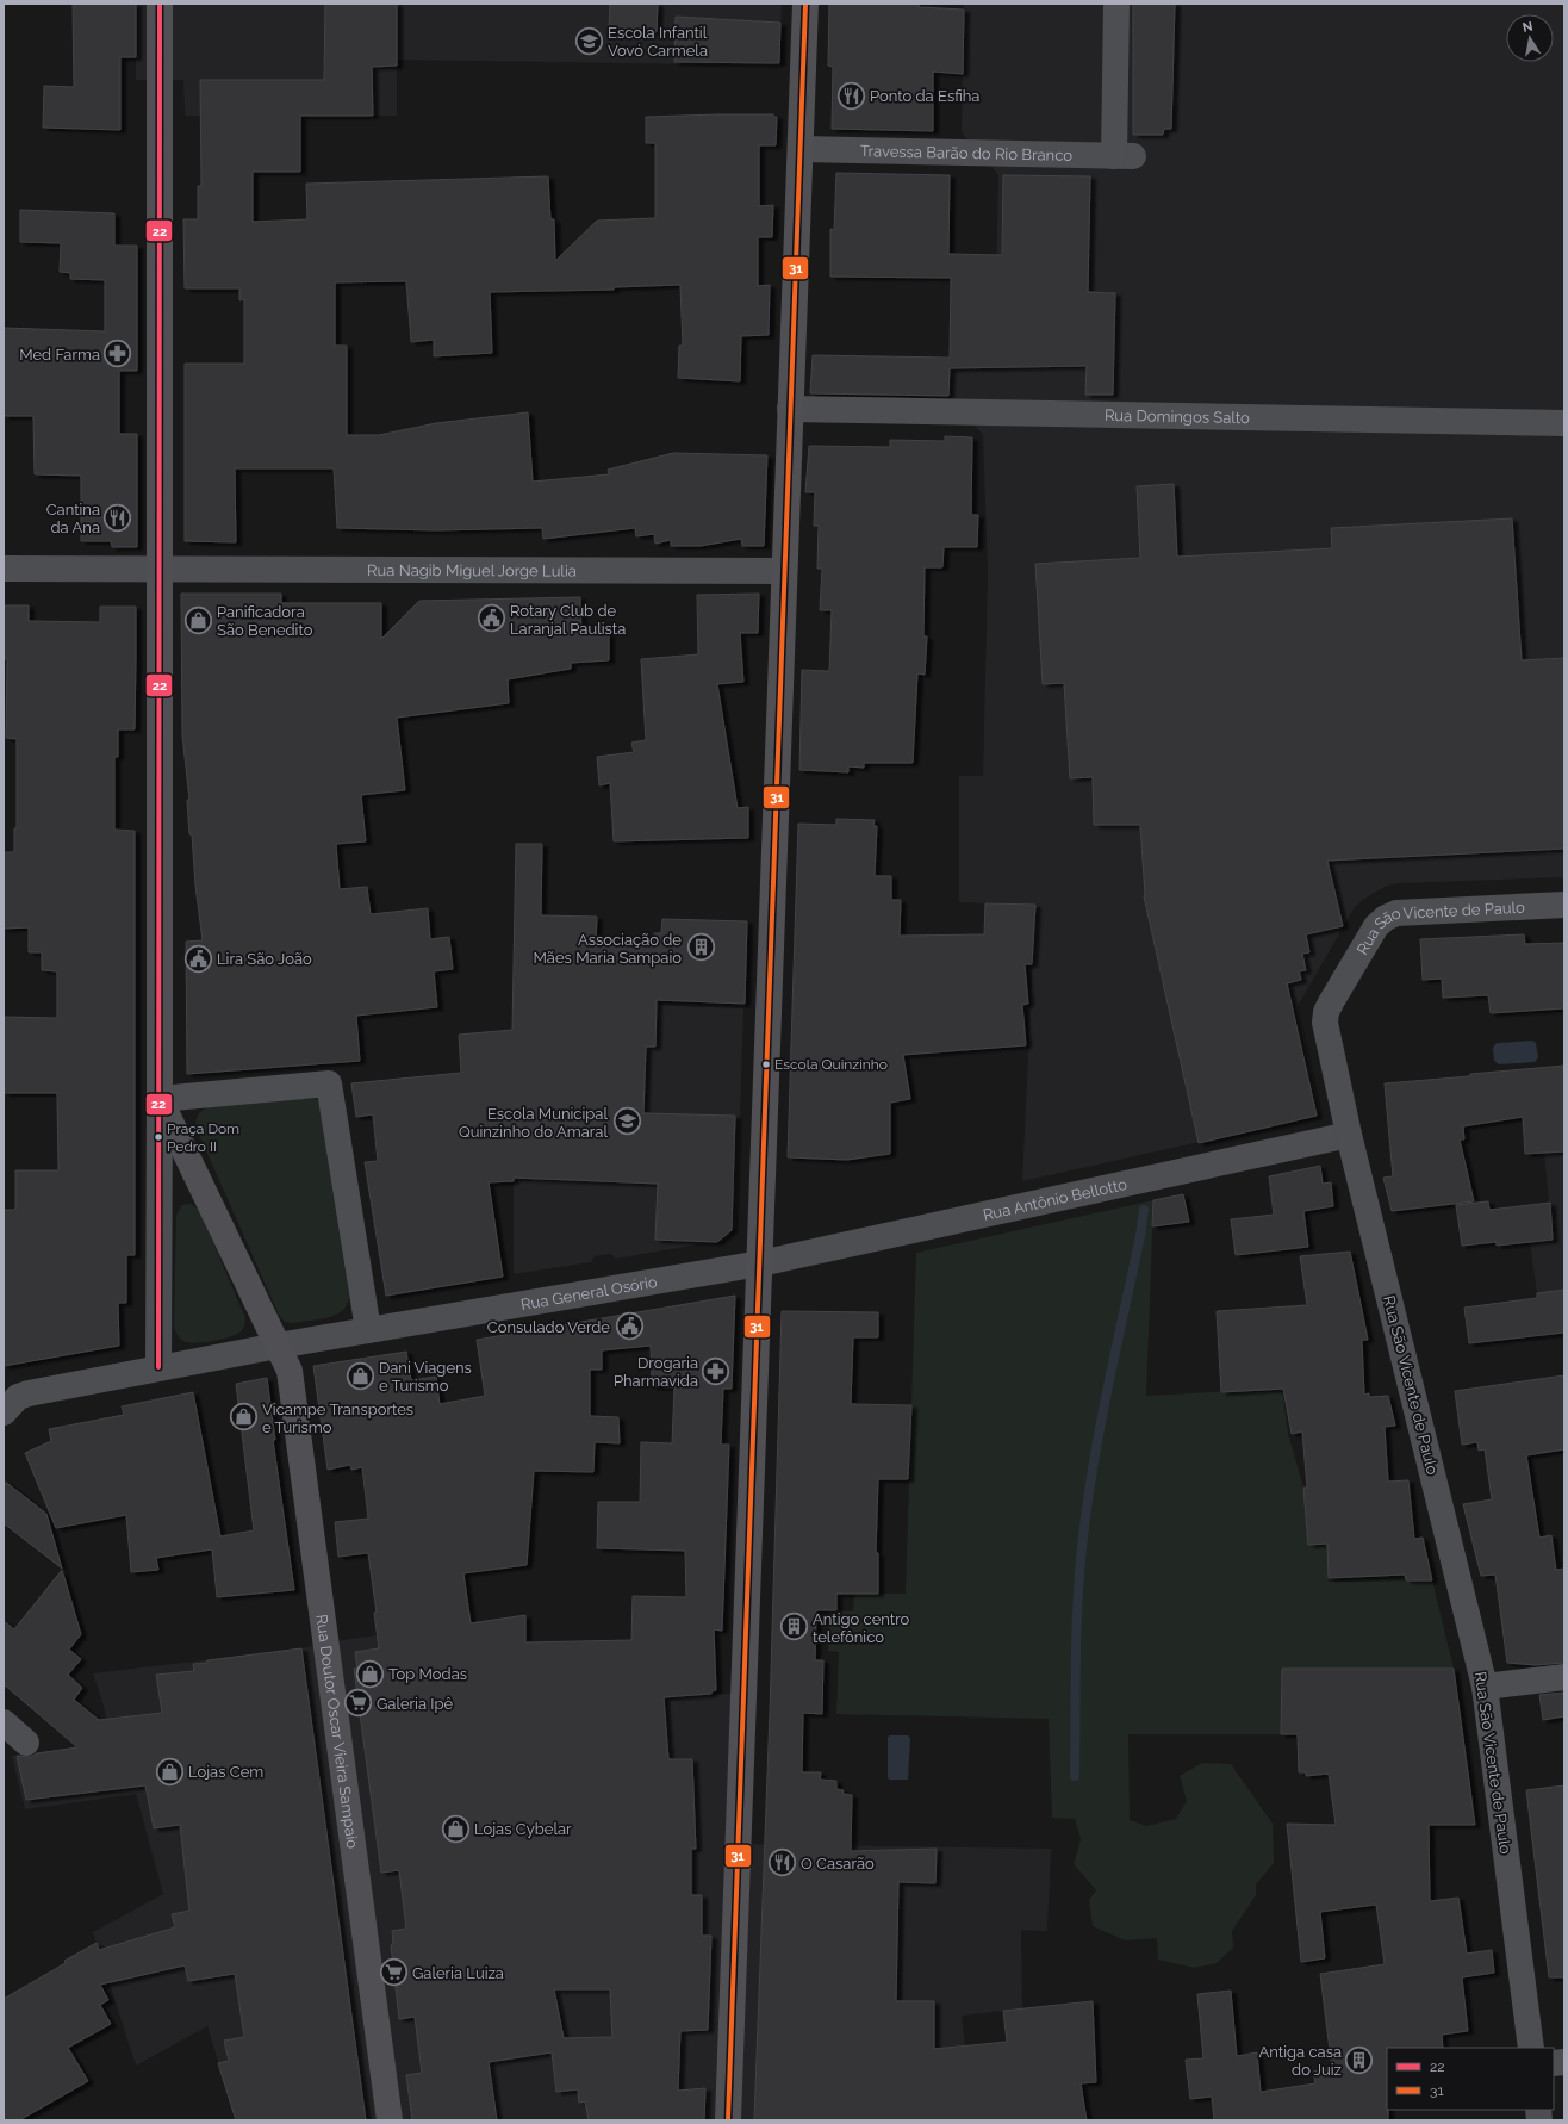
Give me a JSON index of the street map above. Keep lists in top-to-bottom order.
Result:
{
  "streets": {
    "main road": ["Rua Doutor Oscar Vieira Sampaio"],
    "street": [
      "Travessa Barão do Rio Branco",
      "Rua Domingos Salto",
      "Rua Nagib Miguel Jorge Lulia",
      "Rua São Vicente de Paulo",
      "Rua Antônio Bellotto",
      "Rua General Osório"
    ]
  },
  "crossings": [
    ["Rua São Vicente de Paulo", "Rua Antônio Bellotto"],
    ["Rua Antônio Bellotto", "Rua General Osório"],
    ["Rua General Osório", "Rua Doutor Oscar Vieira Sampaio"]
  ],
  "places": {
    "school or university": ["Escola Infantil Vovó Carmela", "Escola Municipal Quinzinho do Amaral"],
    "restaurant": ["Ponto da Esfiha", "Cantina da Ana", "O Casarão"],
    "pharmacy": ["Med Farma", "Drogaria Pharmavida"],
    "public building": ["Rotary Club de Laranjal Paulista", "Lira São João", "Consulado Verde"],
    "shop": [
      "Panificadora São Benedito",
      "Dani Viagens e Turismo",
      "Vicampe Transportes e Turismo",
      "Top Modas",
      "Lojas Cem",
      "Lojas Cybelar"
    ],
    "building": ["Associação de Mães Maria Sampaio", "Antigo centro telefônico", "Antiga casa do Juiz"],
    "other": ["Escola Quinzinho", "Praça Dom Pedro II"],
    "supermarket": ["Galeria Ipê", "Galeria Luiza"]
  },
  "lines": ["transit line 22", "transit line 31"],
  "legend": ["22", "31"],
  "north": "top"
}
